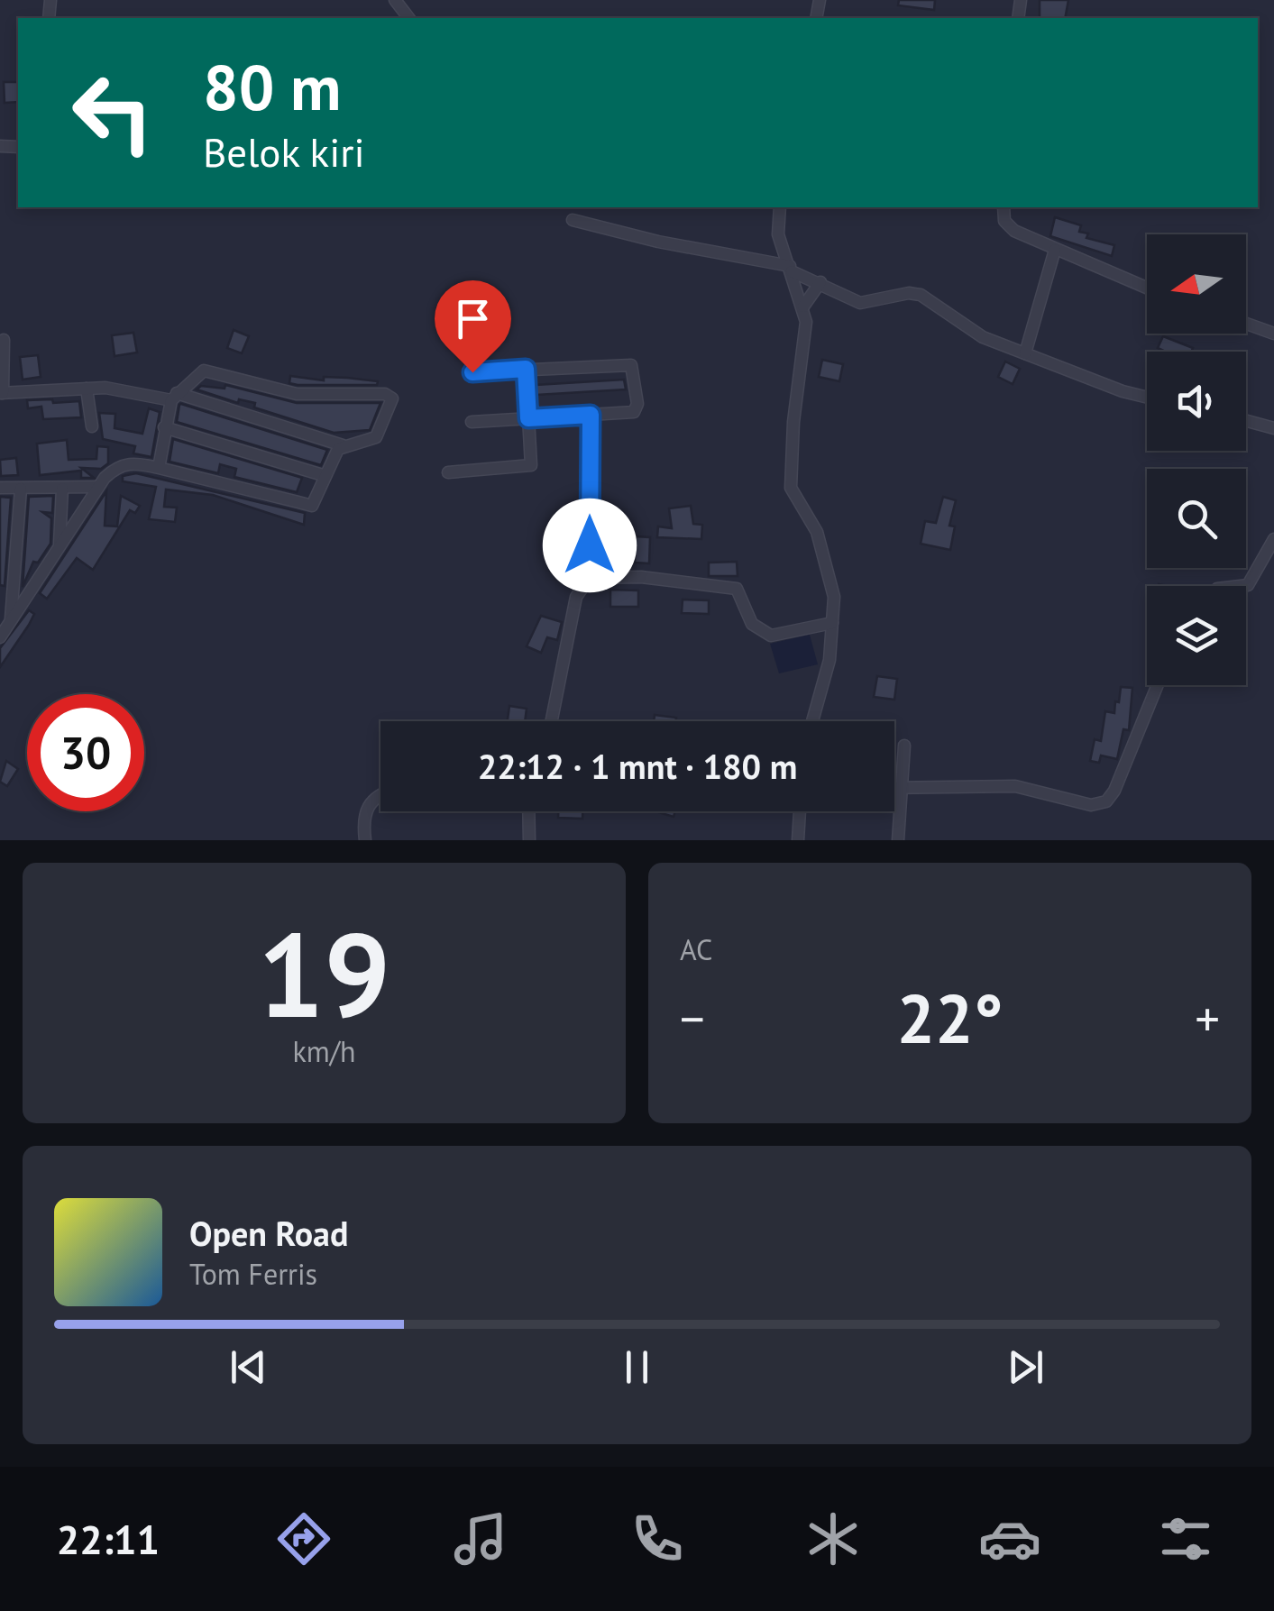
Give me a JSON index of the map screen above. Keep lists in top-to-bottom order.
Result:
{
  "north": "left",
  "page": {
    "turn": ["80 m", "Belok kiri"],
    "limit": "30",
    "trip": "22:12 · 1 mnt · 180 m",
    "tile": [
      ["19", "km/h"],
      "AC"
    ],
    "heat": ["−", "22°", "+"],
    "song": ["Open Road", "Tom Ferris"],
    "tabs": "22:11"
  }
}
